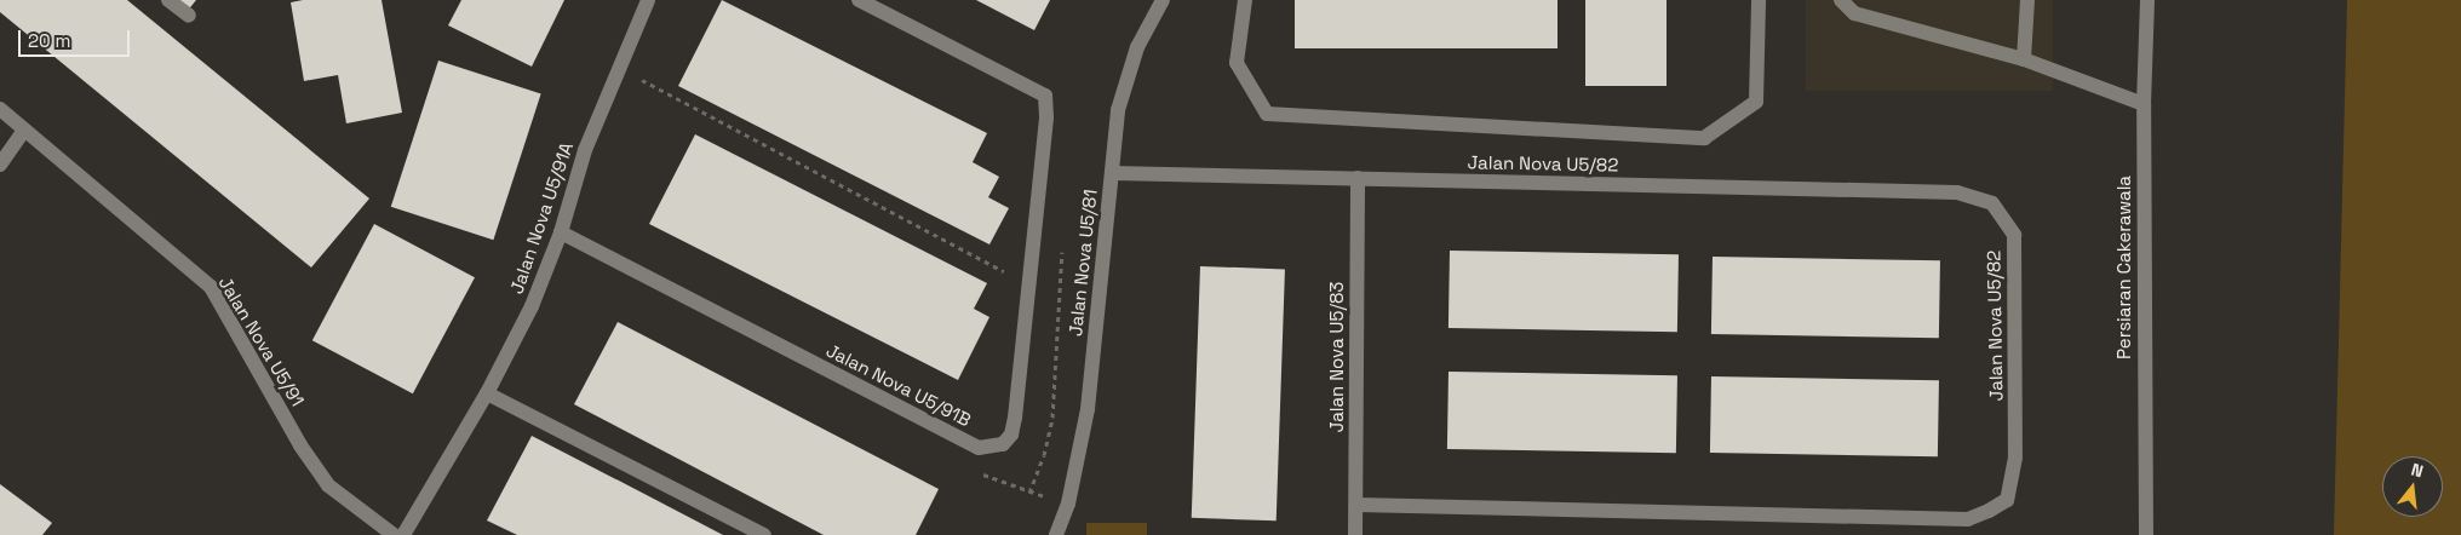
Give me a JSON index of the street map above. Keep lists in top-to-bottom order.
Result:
{
  "streets": {
    "street": [
      "Jalan Nova U5/82",
      "Jalan Nova U5/91A",
      "Jalan Nova U5/81",
      "Persiaran Cakerawala",
      "Jalan Nova U5/91",
      "Jalan Nova U5/83",
      "Jalan Nova U5/91B"
    ]
  },
  "crossings": [
    ["Jalan Nova U5/82", "Jalan Nova U5/81"],
    ["Jalan Nova U5/82", "Jalan Nova U5/83"],
    ["Jalan Nova U5/91A", "Jalan Nova U5/91B"]
  ],
  "scale_bar": "20 m",
  "north": "top"
}
